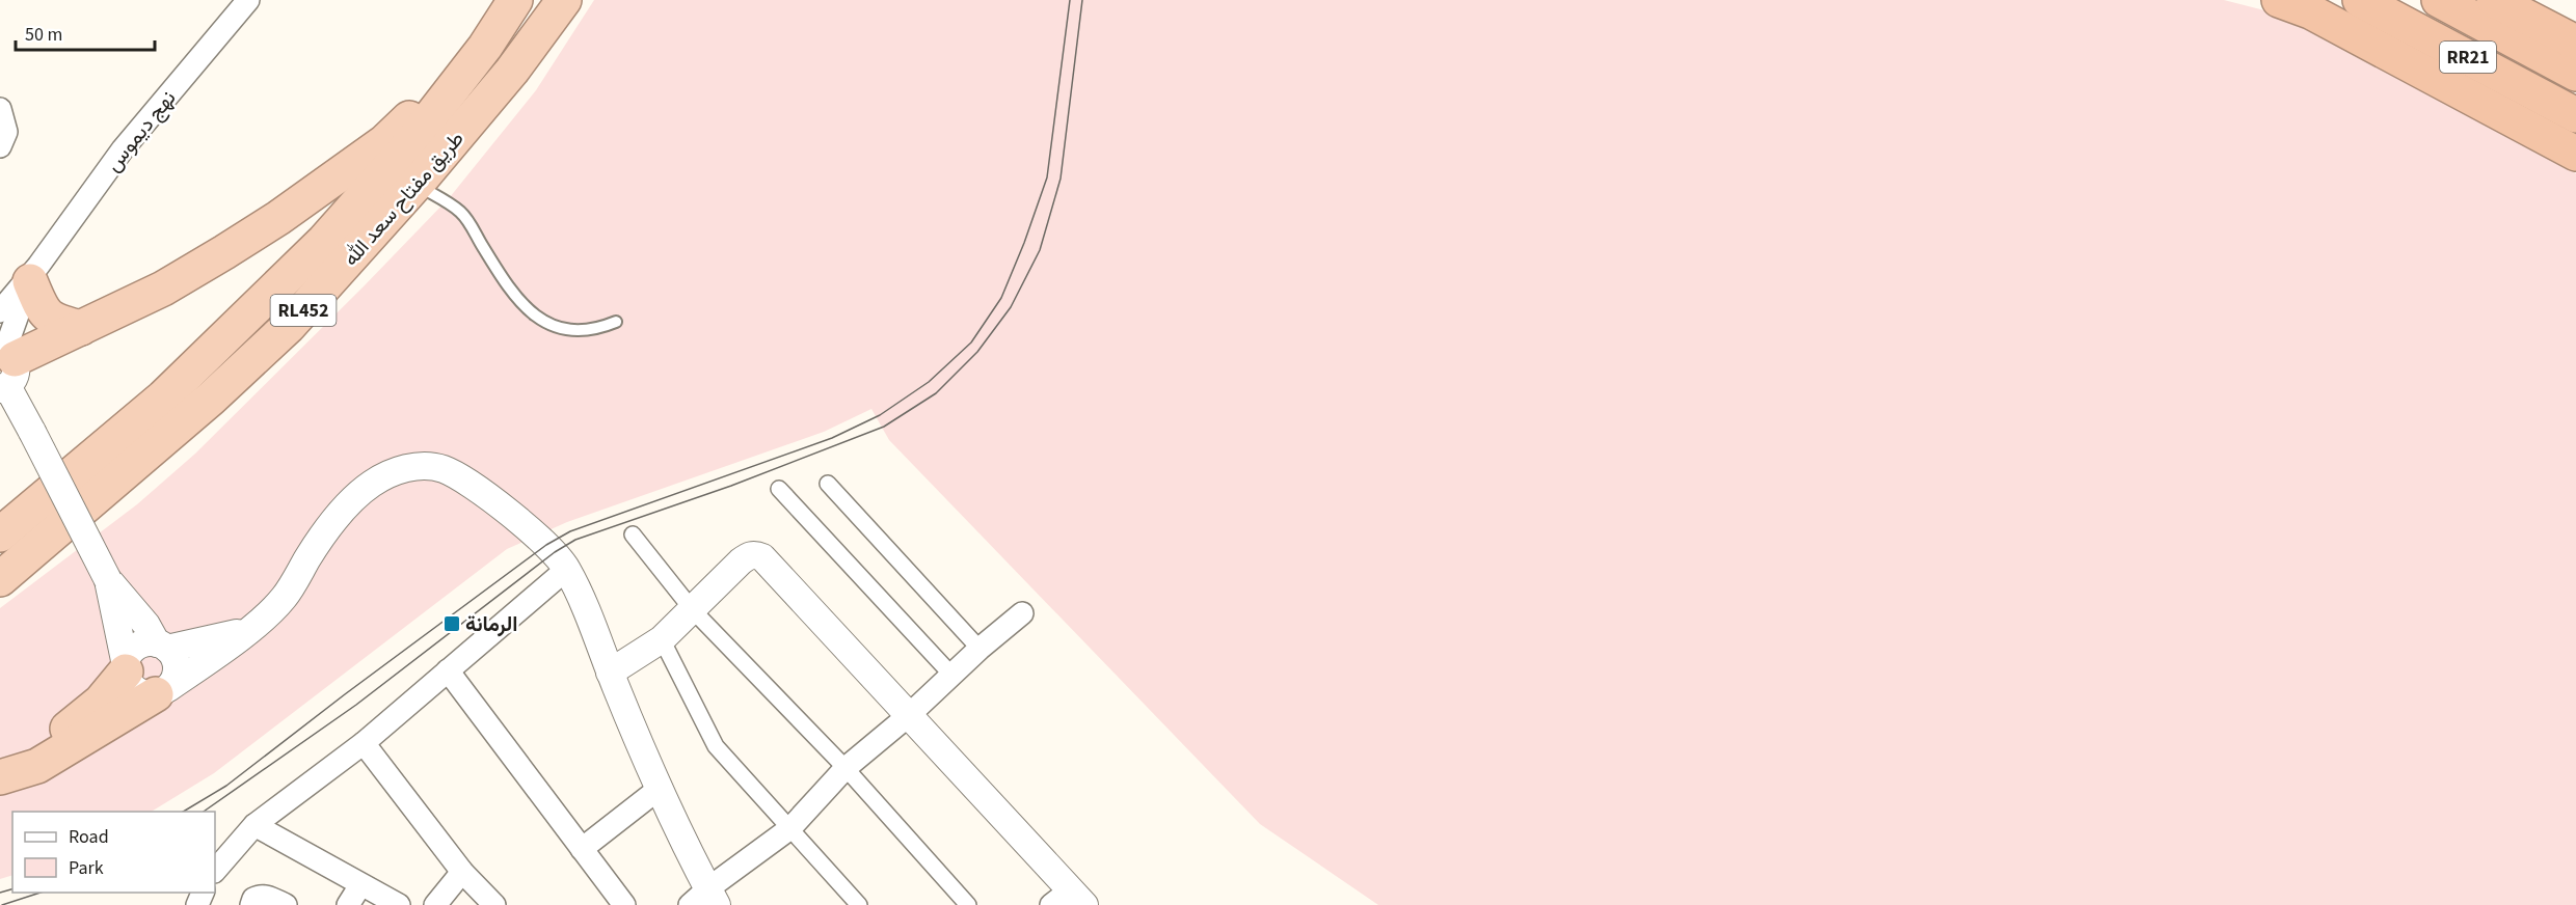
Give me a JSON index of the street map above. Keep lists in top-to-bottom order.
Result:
{
  "streets": {
    "highway": ["RR21", "طريق مفتاح سعد الله", "RL452"],
    "street": ["نهج ديموس"]
  },
  "places": {
    "transit": ["الرمانة"]
  },
  "legend": ["Road", "Park"],
  "scale_bar": "50 m"
}
